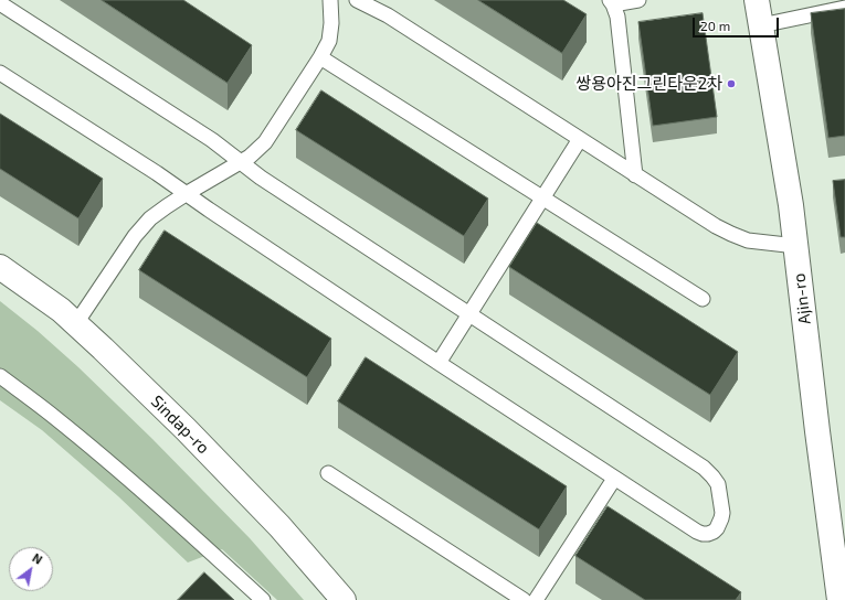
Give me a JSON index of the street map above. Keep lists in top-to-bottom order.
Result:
{
  "streets": {
    "street": ["Ajin-ro", "Sindap-ro"]
  },
  "places": ["쌍용아진그린타운2차"],
  "scale_bar": "20 m",
  "north": "top right"
}
